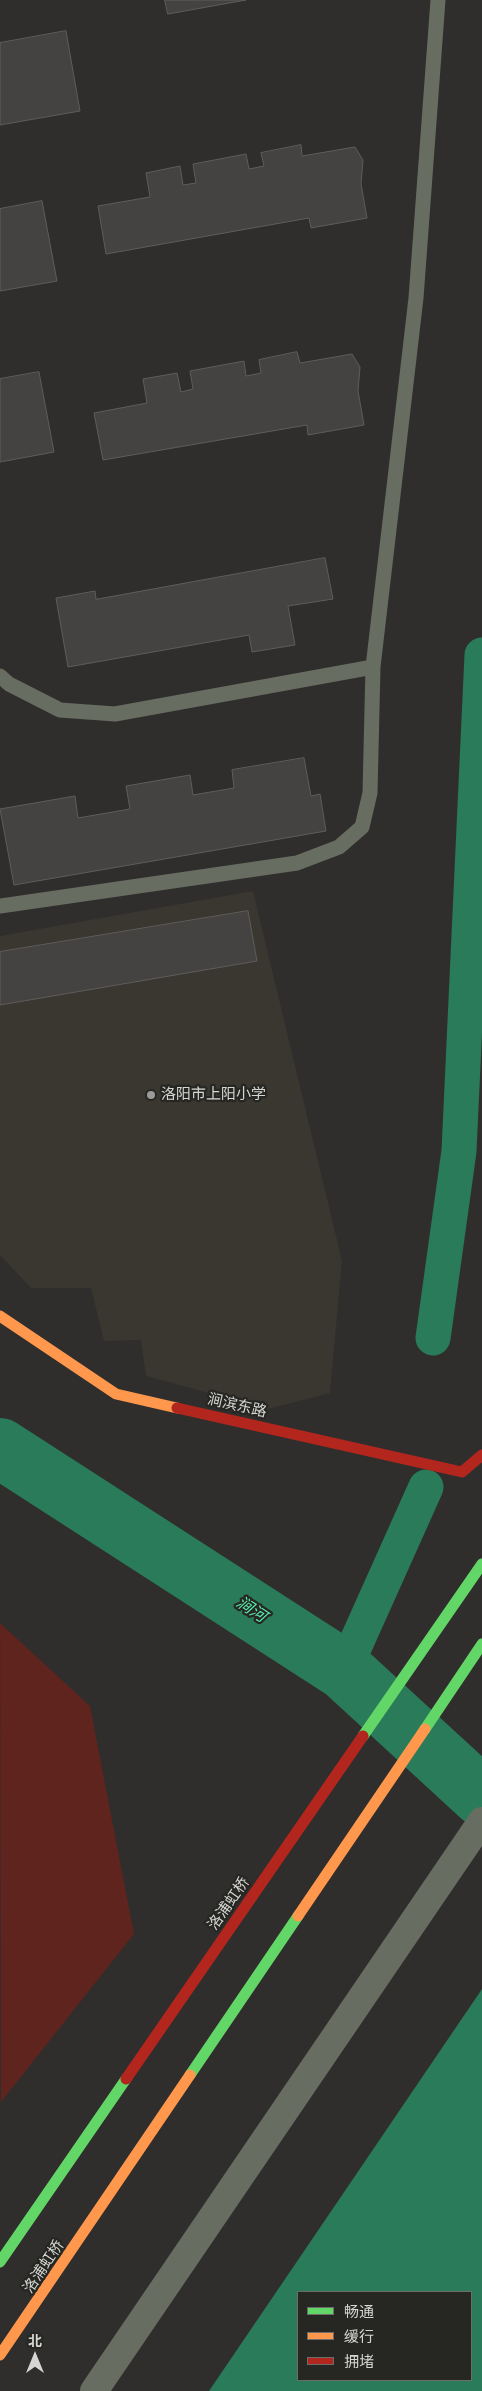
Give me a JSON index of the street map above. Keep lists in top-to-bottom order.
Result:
{
  "streets": {
    "main road": ["涧滨东路", "洛浦虹桥"]
  },
  "water": ["涧河"],
  "places": ["洛阳市上阳小学"],
  "legend": ["畅通", "缓行", "拥堵"],
  "north": "top"
}
